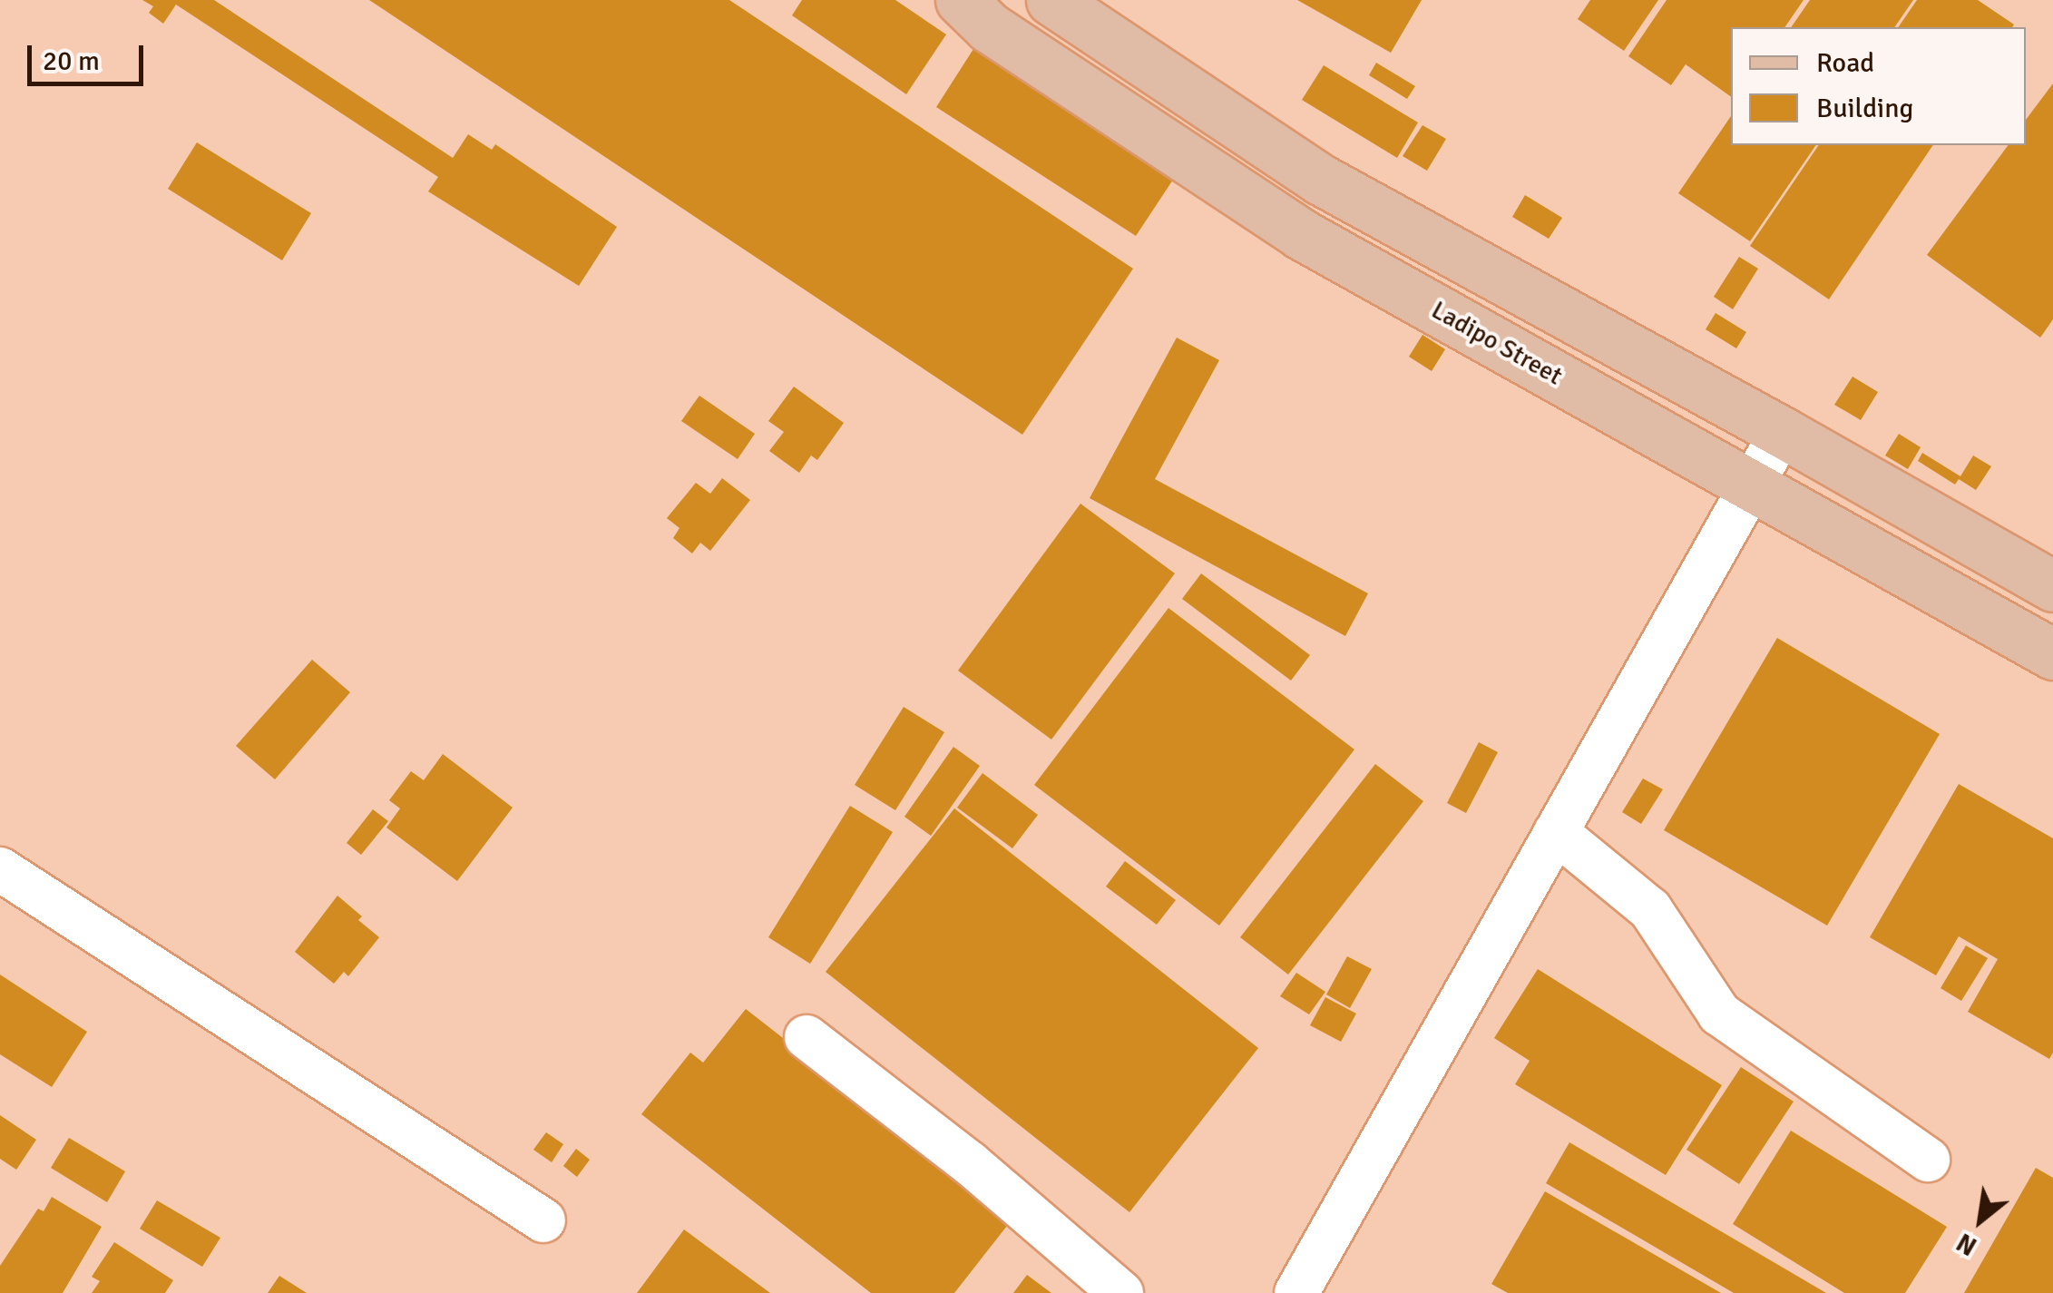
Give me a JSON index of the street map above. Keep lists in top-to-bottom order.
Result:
{
  "streets": {
    "main road": ["Ladipo Street"]
  },
  "legend": ["Road", "Building"],
  "scale_bar": "20 m",
  "north": "bottom left"
}
